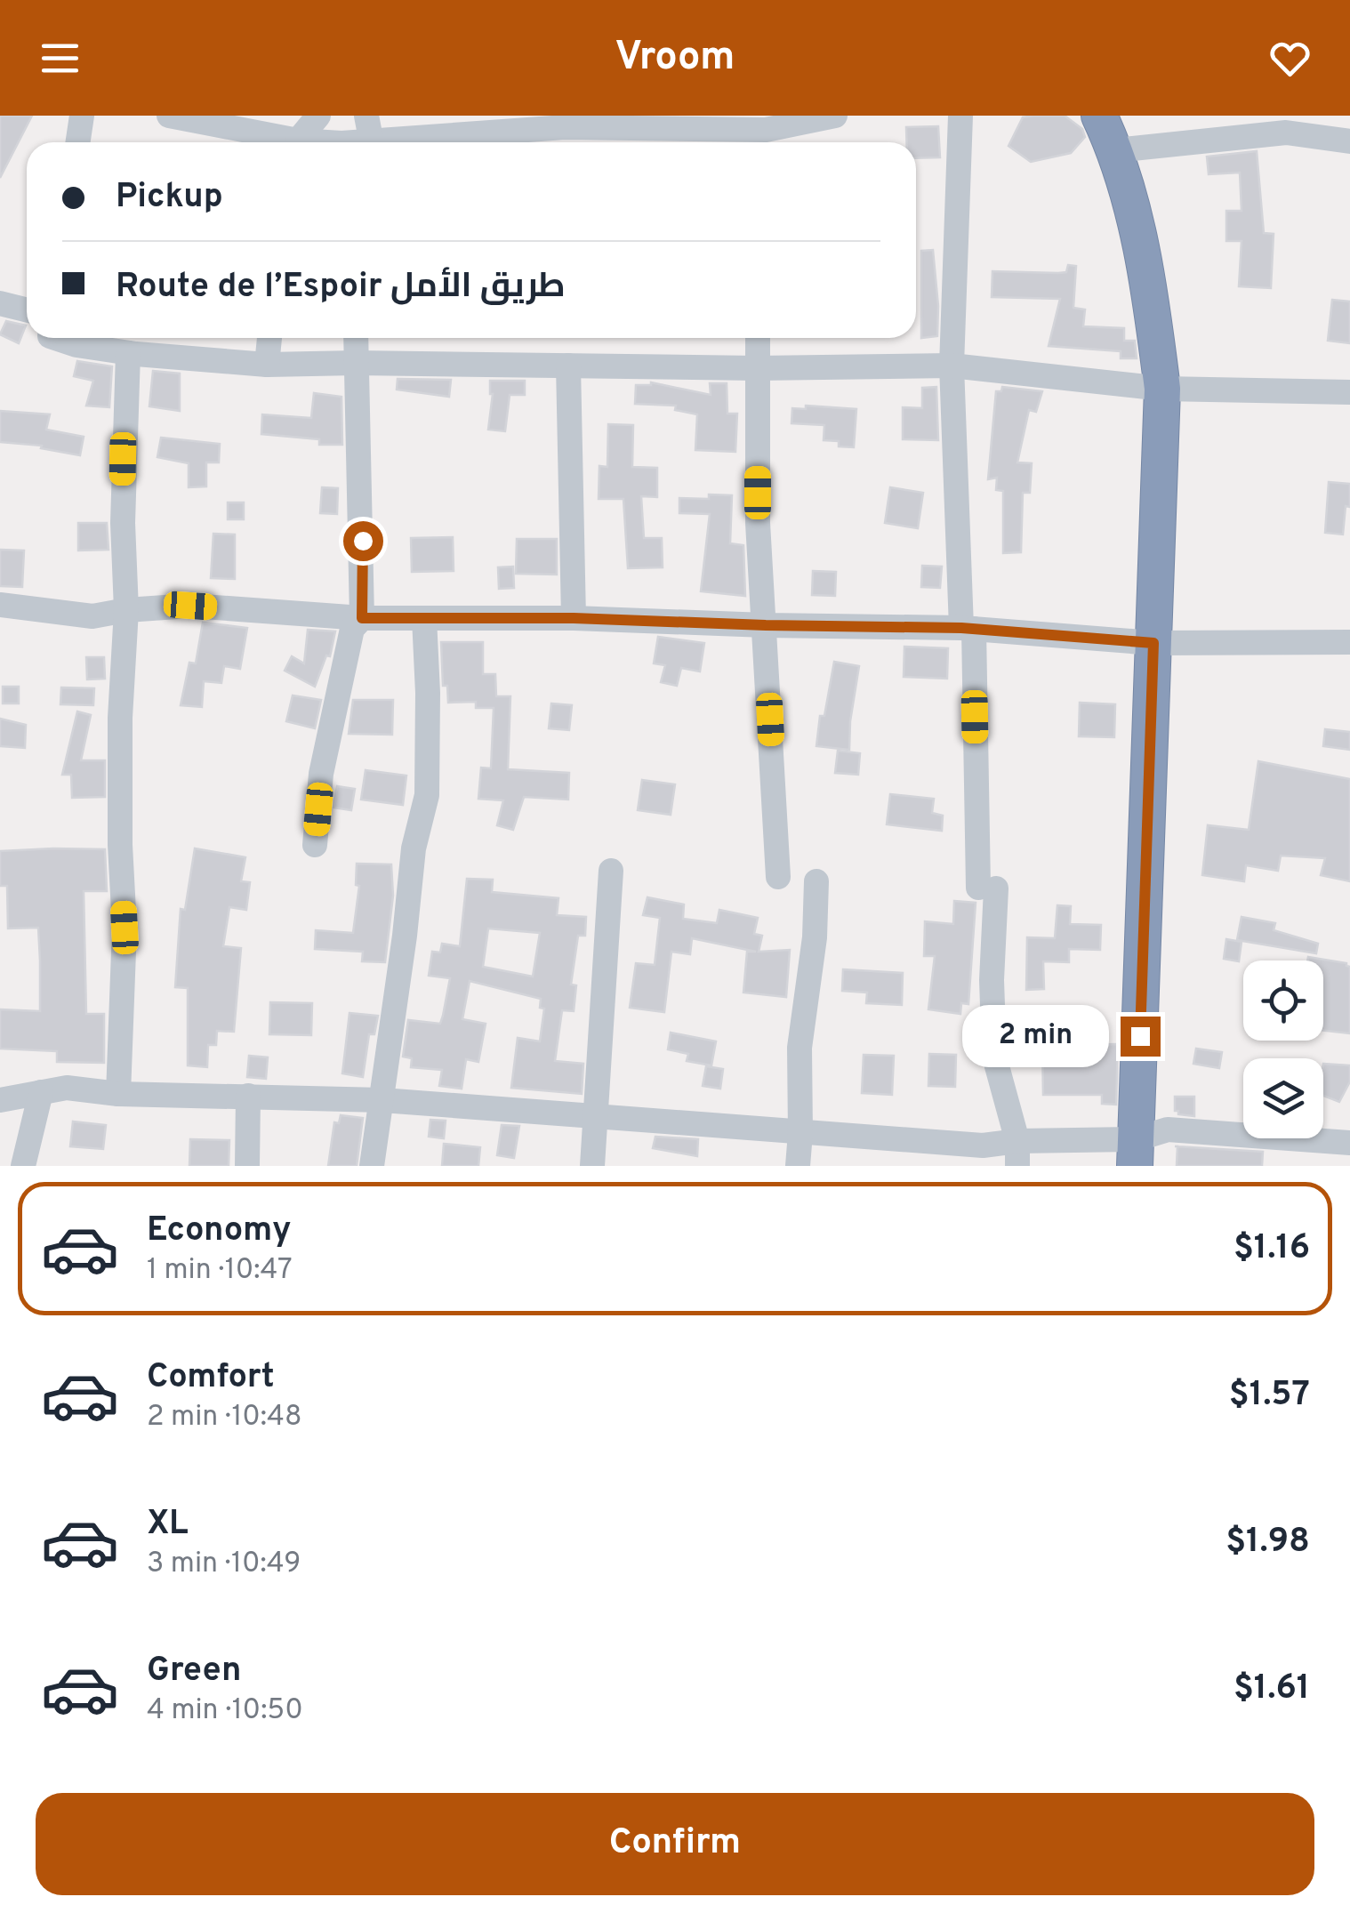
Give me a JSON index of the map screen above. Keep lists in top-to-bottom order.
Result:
{
  "page": {
    "header": "Vroom",
    "banner": ["Pickup", "Route de l’Espoir طريق الأمل"],
    "bubble": "2 min",
    "list": [
      {
        "name": "Economy",
        "note": "1 min · 10:47",
        "value": "$1.16"
      },
      {
        "name": "Comfort",
        "note": "2 min · 10:48",
        "value": "$1.57"
      },
      {
        "name": "XL",
        "note": "3 min · 10:49",
        "value": "$1.98"
      },
      {
        "name": "Green",
        "note": "4 min · 10:50",
        "value": "$1.61"
      }
    ],
    "buttons": "Confirm"
  }
}
